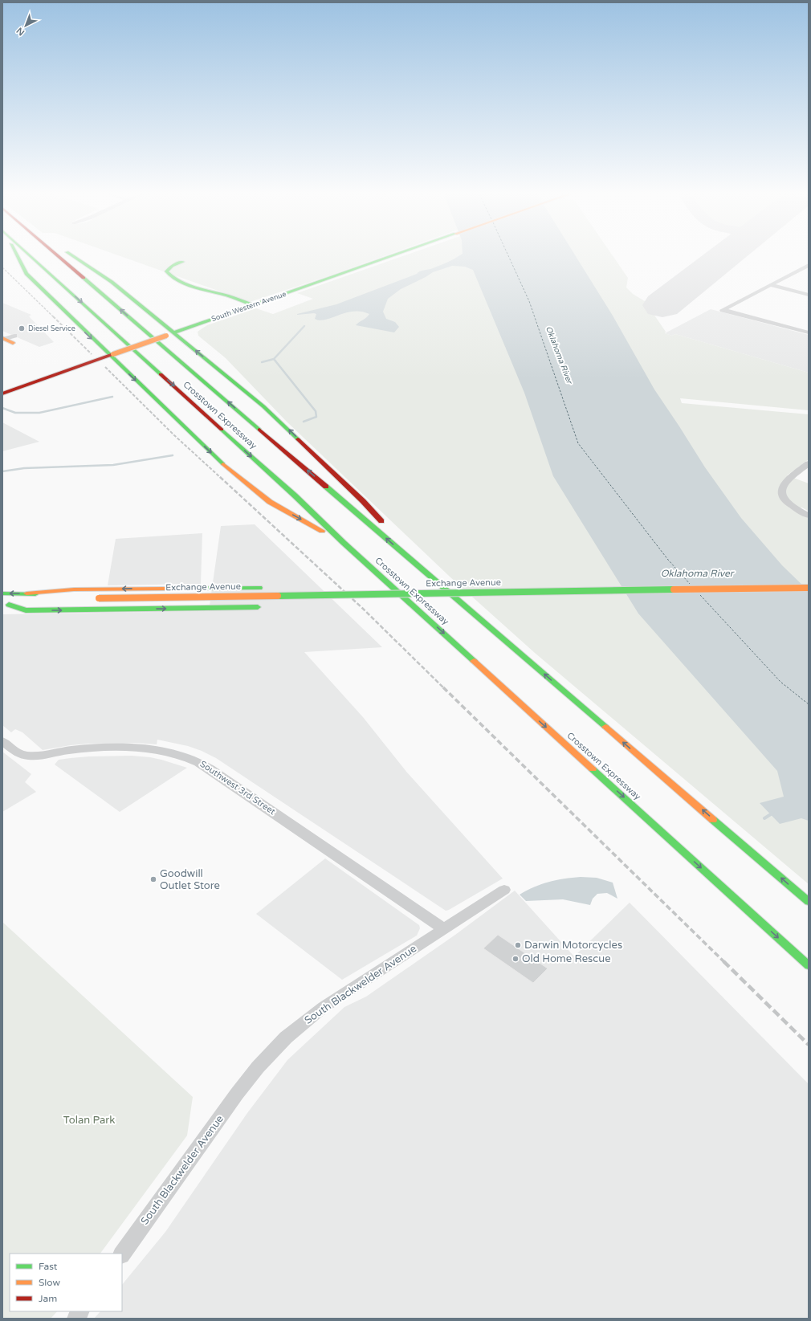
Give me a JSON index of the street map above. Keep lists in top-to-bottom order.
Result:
{
  "streets": {
    "main road": ["South Western Avenue", "Crosstown Expressway", "Exchange Avenue"],
    "street": ["Southwest 3rd Street", "South Blackwelder Avenue"]
  },
  "crossings": [
    ["Southwest 3rd Street", "South Blackwelder Avenue"]
  ],
  "water": ["Oklahoma River"],
  "parks": ["Tolan Park"],
  "places": [
    "Diesel Service",
    "Goodwill Outlet Store",
    "Darwin Motorcycles",
    "Old Home Rescue"
  ],
  "legend": ["Fast", "Slow", "Jam"],
  "north": "bottom left"
}
